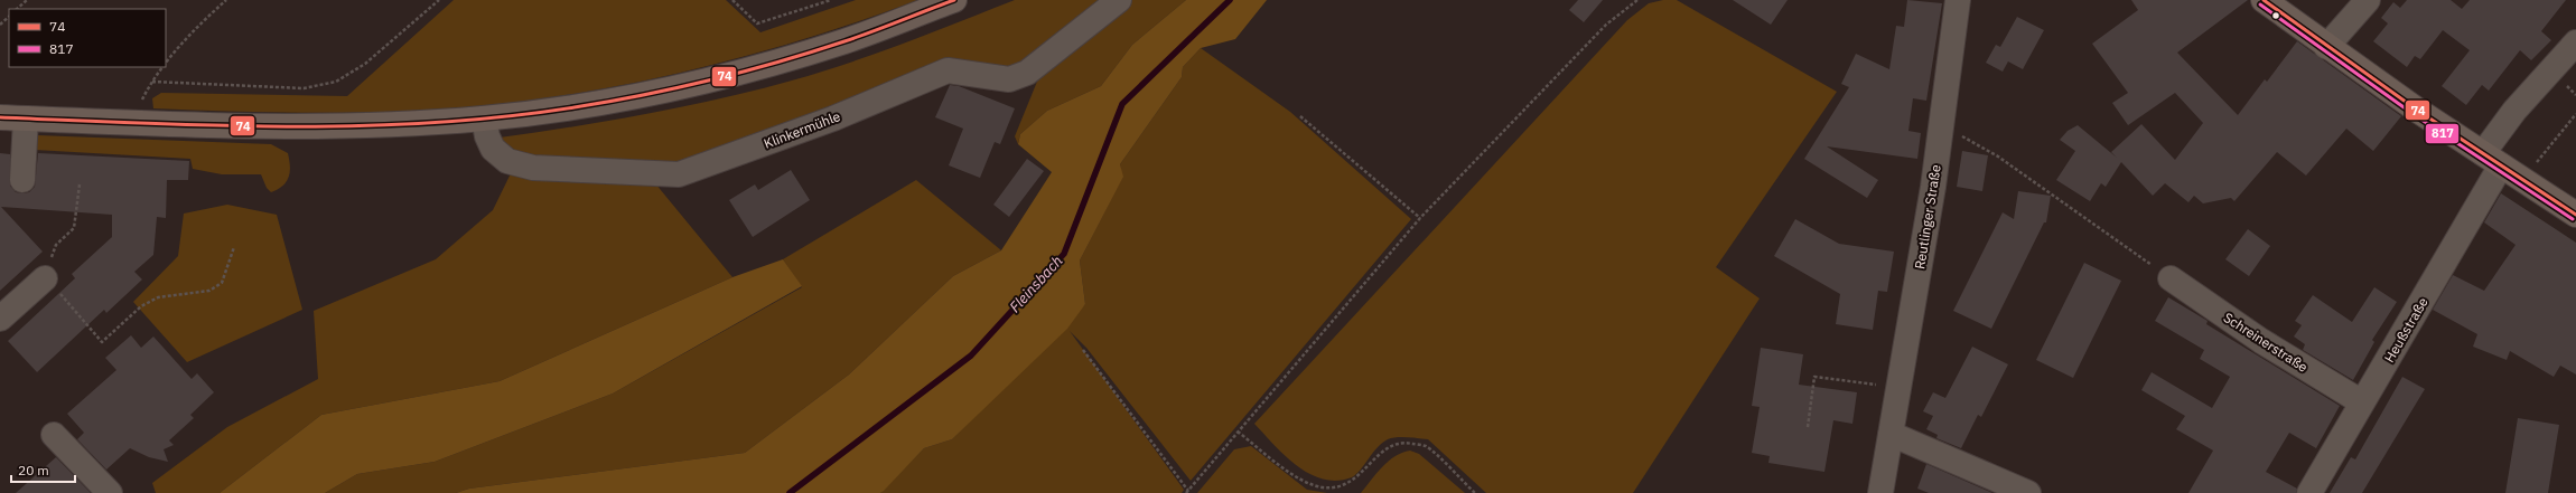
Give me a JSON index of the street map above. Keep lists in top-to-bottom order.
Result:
{
  "streets": {
    "street": [
      "Klinkermühle",
      "Reutlinger Straße",
      "Heußstraße",
      "Schreinerstraße"
    ]
  },
  "crossings": [
    ["Heußstraße", "Schreinerstraße"]
  ],
  "water": ["Fleinsbach"],
  "lines": ["transit line 74", "transit line 817"],
  "legend": ["74", "817"],
  "scale_bar": "20 m"
}
